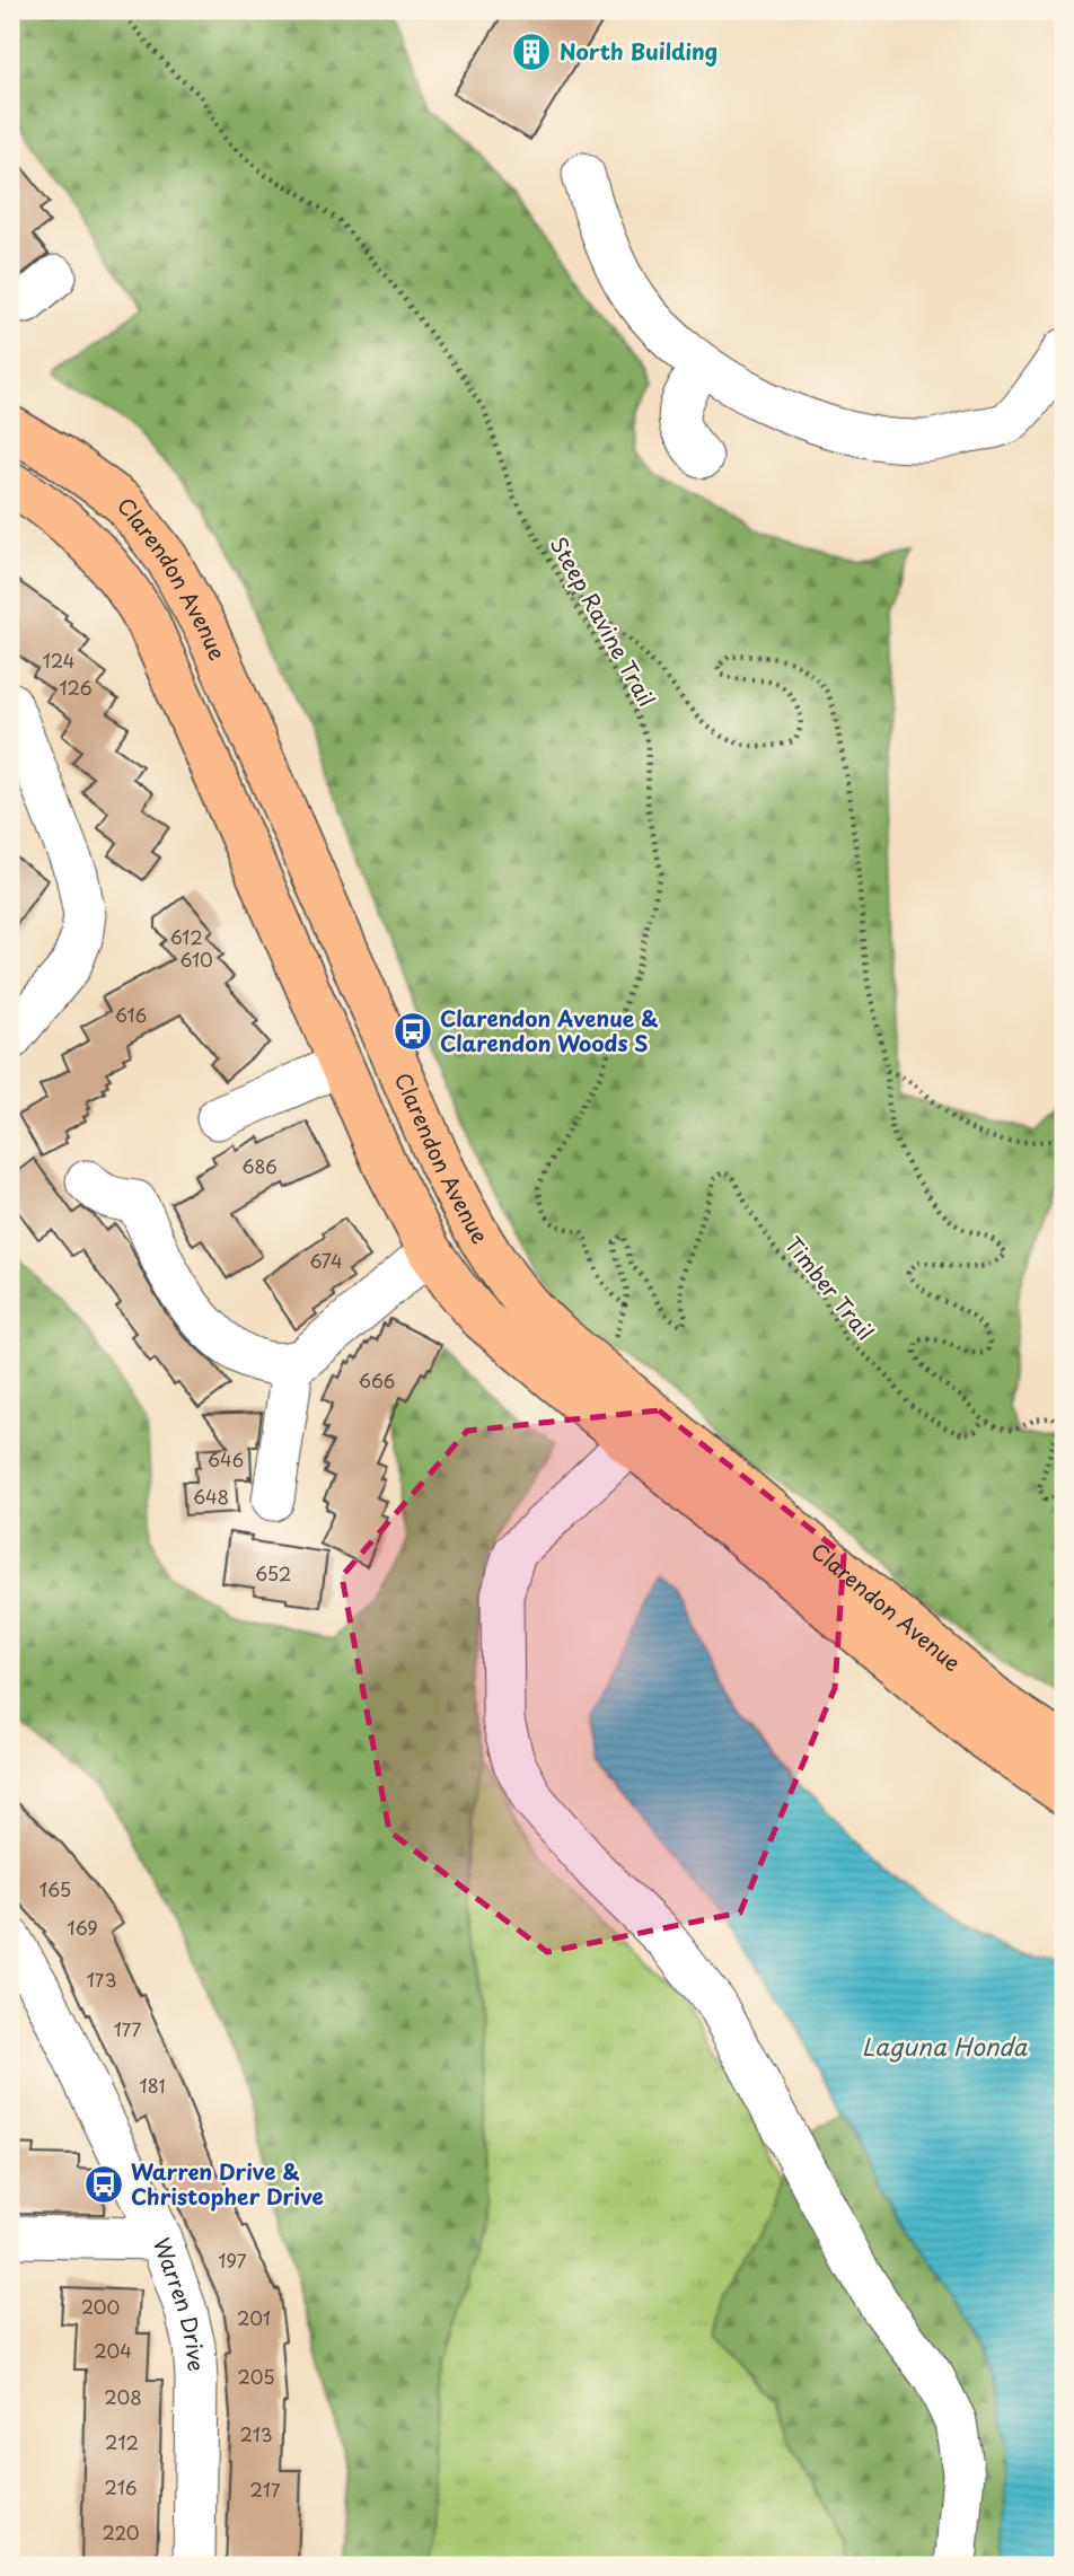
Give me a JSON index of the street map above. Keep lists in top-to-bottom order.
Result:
{
  "streets": {
    "main road": ["Clarendon Avenue"],
    "street": ["Warren Drive"],
    "path": ["Steep Ravine Trail", "Timber Trail"]
  },
  "crossings": [
    ["Steep Ravine Trail", "Timber Trail"]
  ],
  "water": ["Laguna Honda"],
  "places": {
    "building": ["North Building"],
    "bus stop": ["Clarendon Avenue & Clarendon Woods S", "Warren Drive & Christopher Drive"]
  },
  "house_numbers": [
    "124",
    "126",
    "612",
    "610",
    "616",
    "686",
    "674",
    "666",
    "646",
    "648",
    "652",
    "165",
    "169",
    "173",
    "177",
    "181",
    "197",
    "200",
    "201",
    "204",
    "205",
    "208",
    "213",
    "212",
    "216",
    "217",
    "220"
  ]
}
